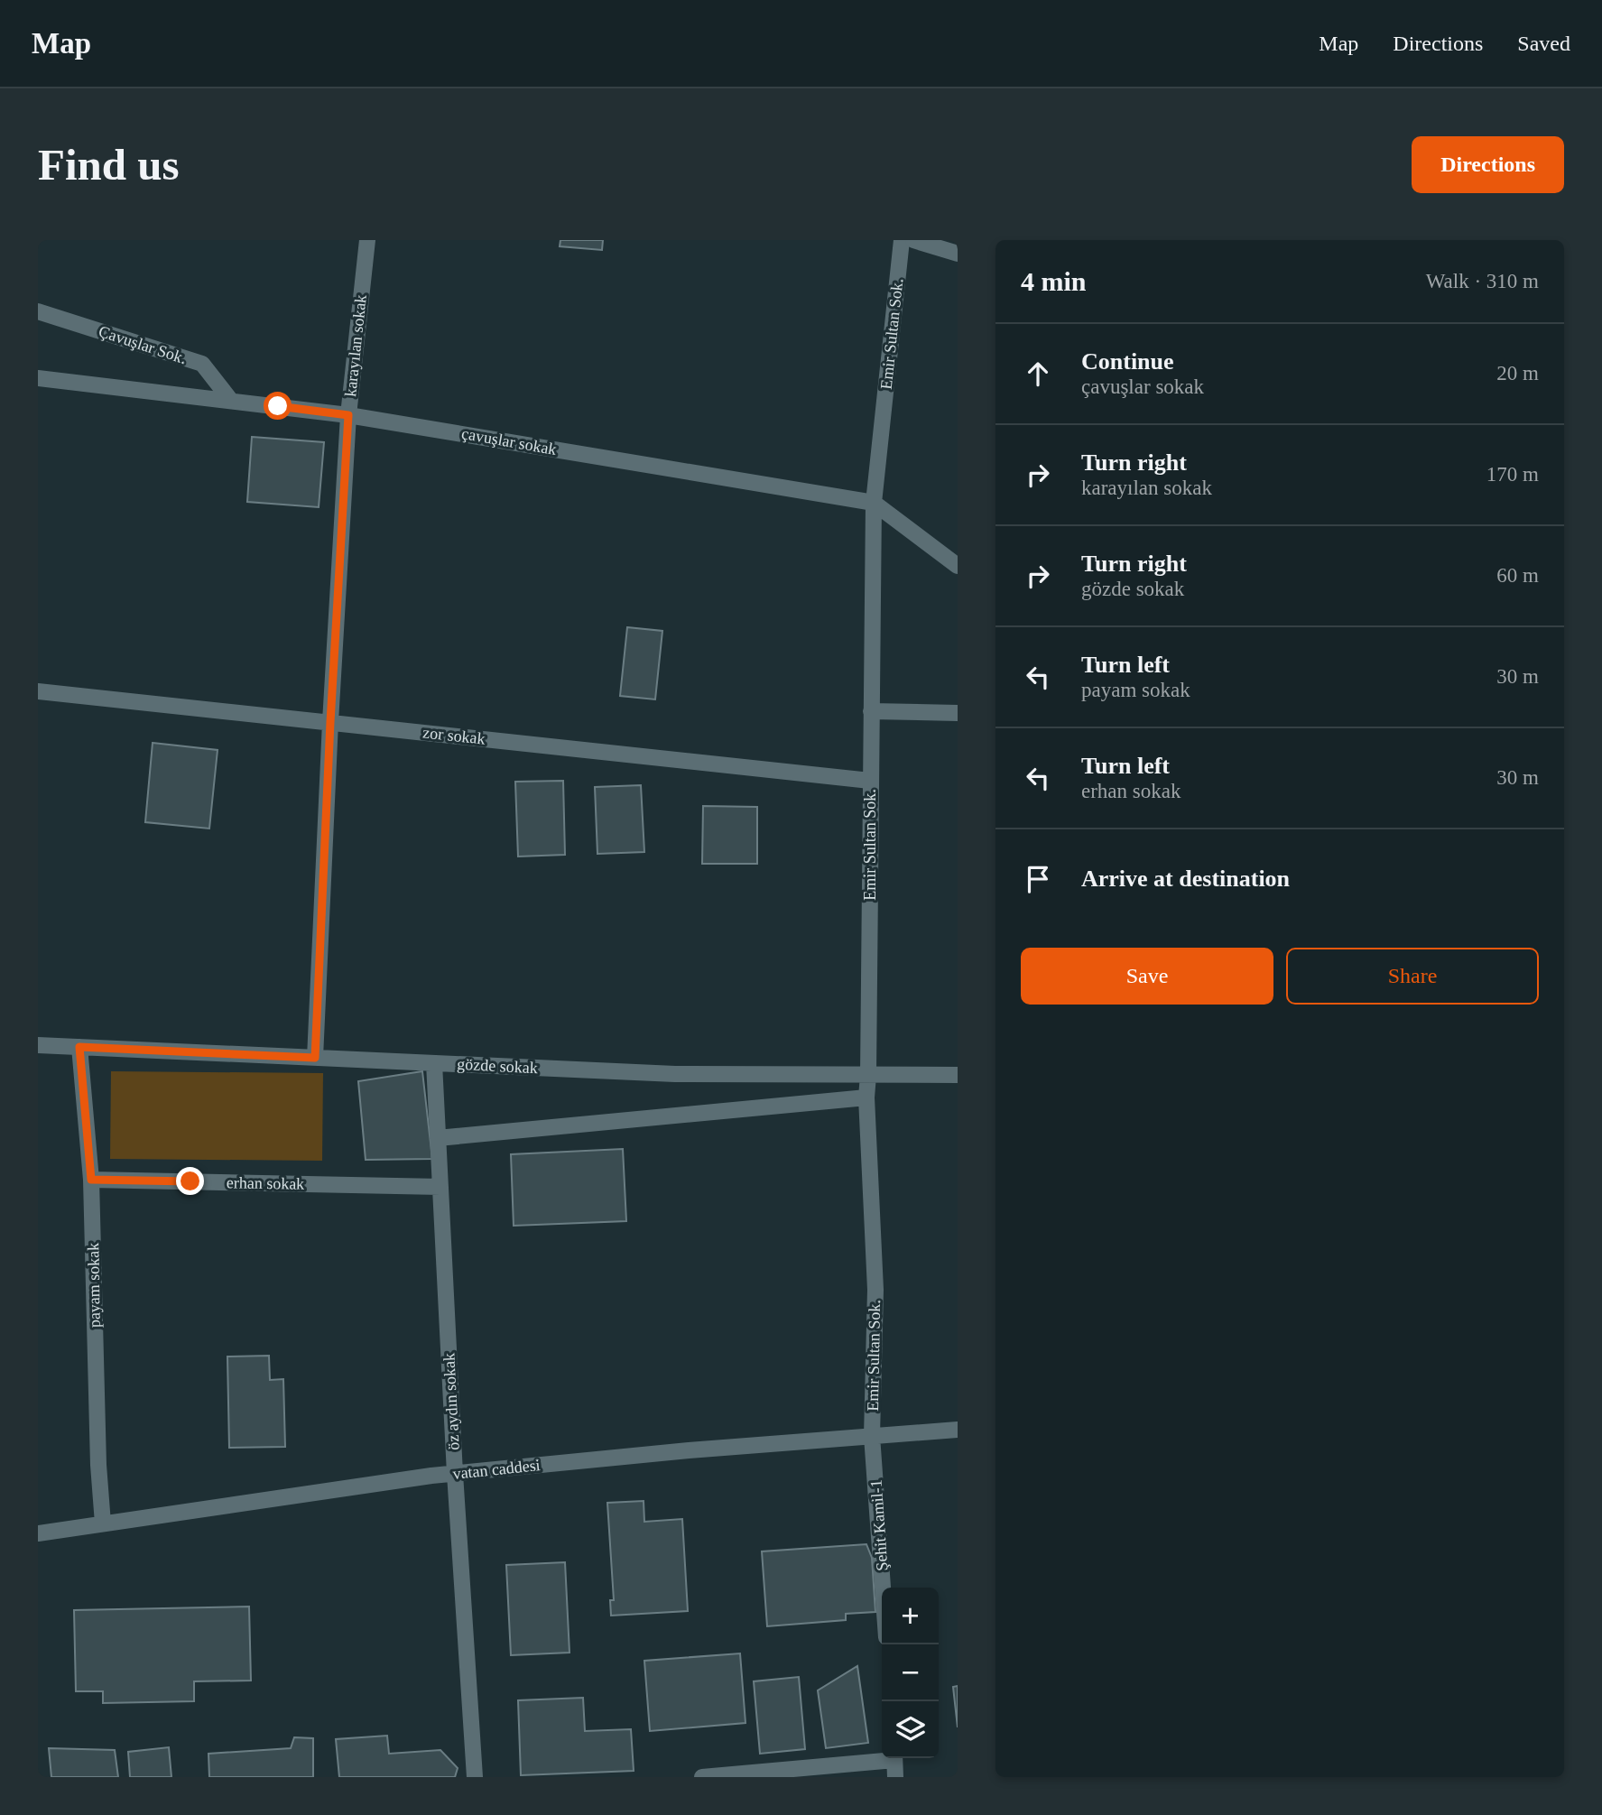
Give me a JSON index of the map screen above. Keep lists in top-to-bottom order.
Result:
{
  "streets": {
    "street": [
      "Emir Sultan Sok.",
      "Çavuşlar Sok.",
      "karayılan sokak",
      "çavuşlar sokak",
      "zor sokak",
      "gözde sokak",
      "erhan sokak",
      "payam sokak",
      "öz aydın sokak",
      "vatan caddesi",
      "Şehit Kamil-1"
    ]
  },
  "crossings": [
    ["Emir Sultan Sok.", "çavuşlar sokak"],
    ["Emir Sultan Sok.", "zor sokak"],
    ["Emir Sultan Sok.", "gözde sokak"],
    ["Emir Sultan Sok.", "vatan caddesi"],
    ["Emir Sultan Sok.", "Şehit Kamil-1"],
    ["Çavuşlar Sok.", "çavuşlar sokak"],
    ["karayılan sokak", "çavuşlar sokak"],
    ["karayılan sokak", "zor sokak"],
    ["karayılan sokak", "gözde sokak"],
    ["gözde sokak", "payam sokak"],
    ["gözde sokak", "öz aydın sokak"],
    ["erhan sokak", "payam sokak"],
    ["erhan sokak", "öz aydın sokak"],
    ["payam sokak", "vatan caddesi"],
    ["öz aydın sokak", "vatan caddesi"],
    ["vatan caddesi", "Şehit Kamil-1"]
  ],
  "page": {
    "header": "Map",
    "nav": ["Map", "Directions", "Saved"],
    "buttons": [
      "Directions",
      ["Save", "Share"]
    ],
    "title": "Find us",
    "heading": ["4 min", "Walk · 310 m"],
    "list": [
      ["Continue", "çavuşlar sokak", "20 m"],
      ["Turn right", "karayılan sokak", "170 m"],
      ["Turn right", "gözde sokak", "60 m"],
      ["Turn left", "payam sokak", "30 m"],
      ["Turn left", "erhan sokak", "30 m"],
      "Arrive at destination"
    ],
    "map_buttons": ["+", "−"]
  }
}
